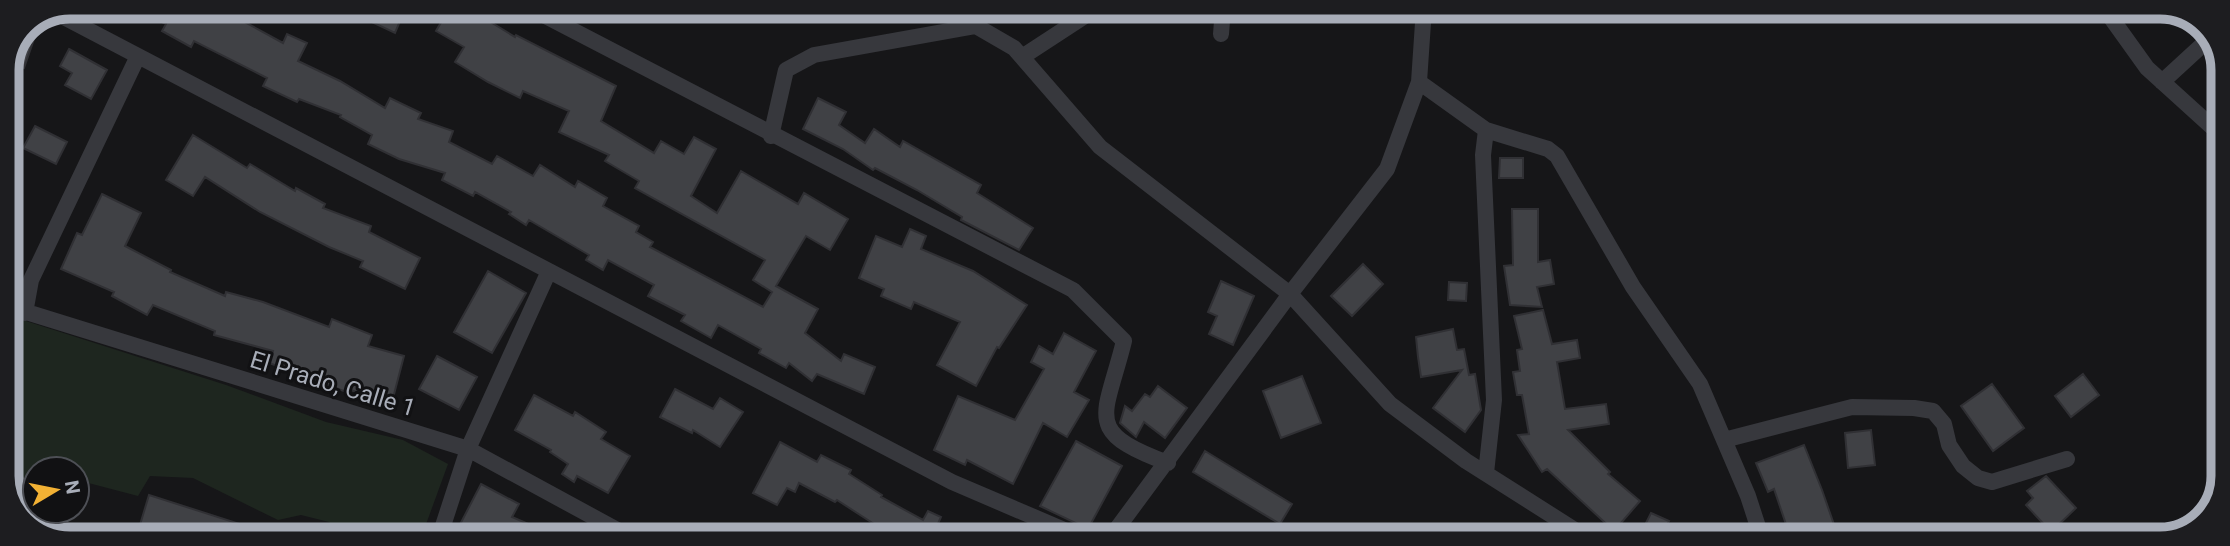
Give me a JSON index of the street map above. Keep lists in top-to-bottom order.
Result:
{
  "streets": {
    "street": ["El Prado, Calle 1"]
  },
  "north": "right"
}
